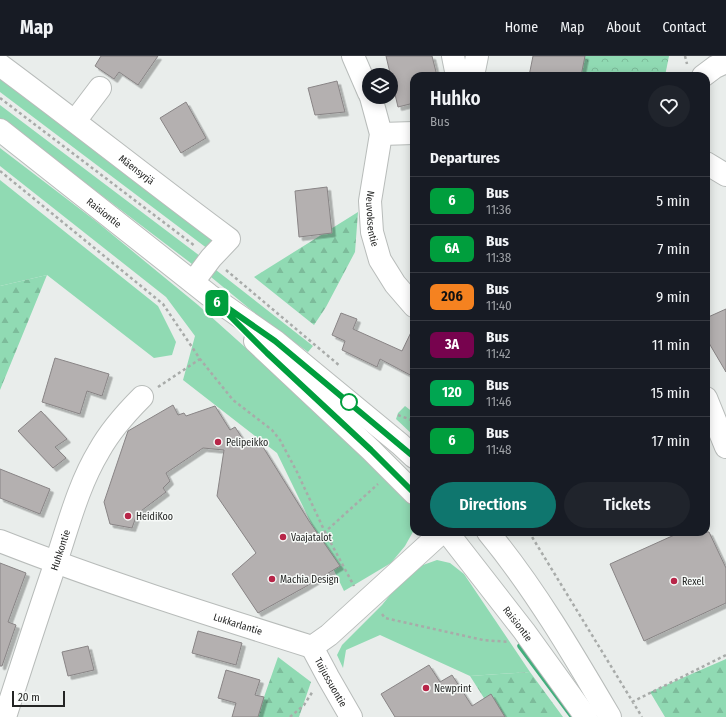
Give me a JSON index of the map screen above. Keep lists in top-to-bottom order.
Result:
{
  "streets": {
    "street": [
      "Mäensyrjä",
      "Raisiontie",
      "Neuvoksentie",
      "Huhkontie",
      "Lukkarlantie",
      "Tuijussuontie"
    ]
  },
  "crossings": [
    ["Mäensyrjä", "Raisiontie"],
    ["Huhkontie", "Lukkarlantie"],
    ["Lukkarlantie", "Tuijussuontie"]
  ],
  "places": [
    "Pelipeikko",
    "HeidiKoo",
    "Vaajatalot",
    "Machia Design",
    "Rexel",
    "Newprint"
  ],
  "lines": ["bus line 6"],
  "scale_bar": "20 m",
  "page": {
    "header": "Map",
    "nav": [
      "Home",
      "Map",
      "About",
      "Contact"
    ],
    "on_map": "6",
    "heading": [
      ["Huhko", "Bus"],
      "Departures"
    ],
    "list": [
      {
        "mark": "6",
        "name": "Bus",
        "note": "11:36",
        "value": "5 min"
      },
      {
        "mark": "6A",
        "name": "Bus",
        "note": "11:38",
        "value": "7 min"
      },
      {
        "mark": "206",
        "name": "Bus",
        "note": "11:40",
        "value": "9 min"
      },
      {
        "mark": "3A",
        "name": "Bus",
        "note": "11:42",
        "value": "11 min"
      },
      {
        "mark": "120",
        "name": "Bus",
        "note": "11:46",
        "value": "15 min"
      },
      {
        "mark": "6",
        "name": "Bus",
        "note": "11:48",
        "value": "17 min"
      }
    ],
    "buttons": ["Directions", "Tickets"],
    "scale": "20 m"
  }
}
